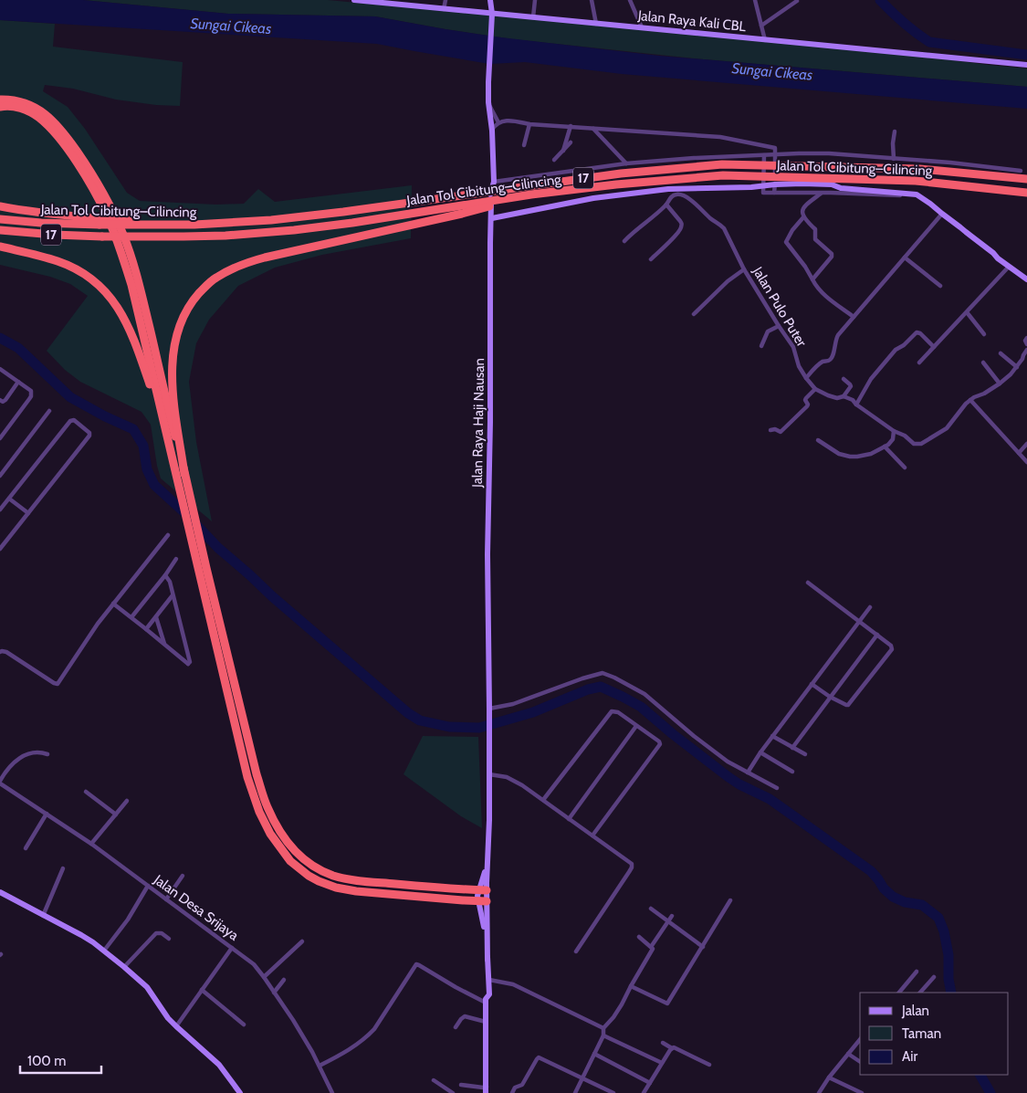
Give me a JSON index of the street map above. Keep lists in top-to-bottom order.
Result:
{
  "streets": {
    "highway": ["Jalan Tol Cibitung–Cilincing", "17"],
    "main road": ["Jalan Raya Kali CBL", "Jalan Raya Haji Nausan"],
    "street": ["Jalan Pulo Puter", "Jalan Desa Srijaya"]
  },
  "crossings": [
    ["Jalan Raya Kali CBL", "Jalan Raya Haji Nausan"]
  ],
  "water": ["Sungai Cikeas"],
  "legend": ["Jalan", "Taman", "Air"],
  "scale_bar": "100 m"
}
